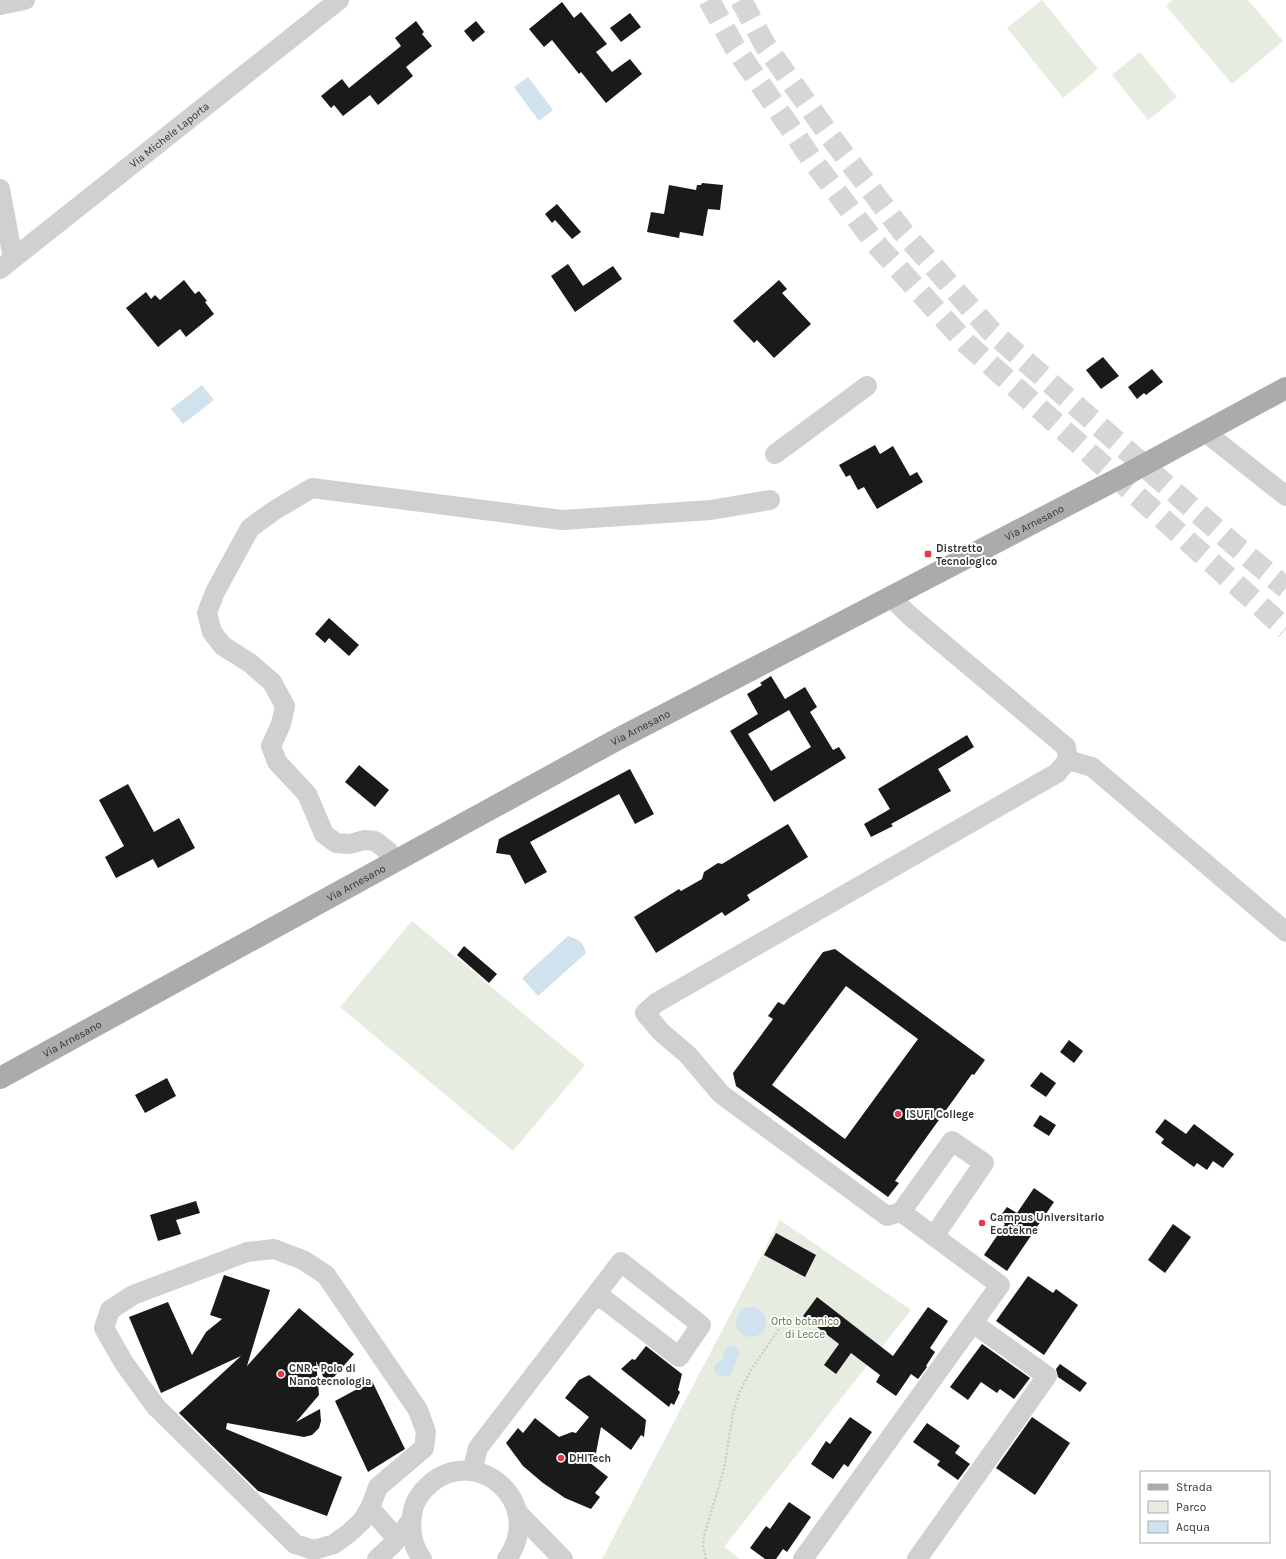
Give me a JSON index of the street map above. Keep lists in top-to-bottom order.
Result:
{
  "streets": {
    "main road": ["Via Arnesano"],
    "street": ["Via Michele Laporta"]
  },
  "parks": ["Orto botanico di Lecce"],
  "places": {
    "transit": ["Distretto Tecnologico"],
    "other": [
      "ISUFI College",
      "Campus Universitario Ecotekne",
      "CNR - Polo di Nanotecnologia",
      "DHITech"
    ]
  },
  "legend": ["Strada", "Parco", "Acqua"]
}
